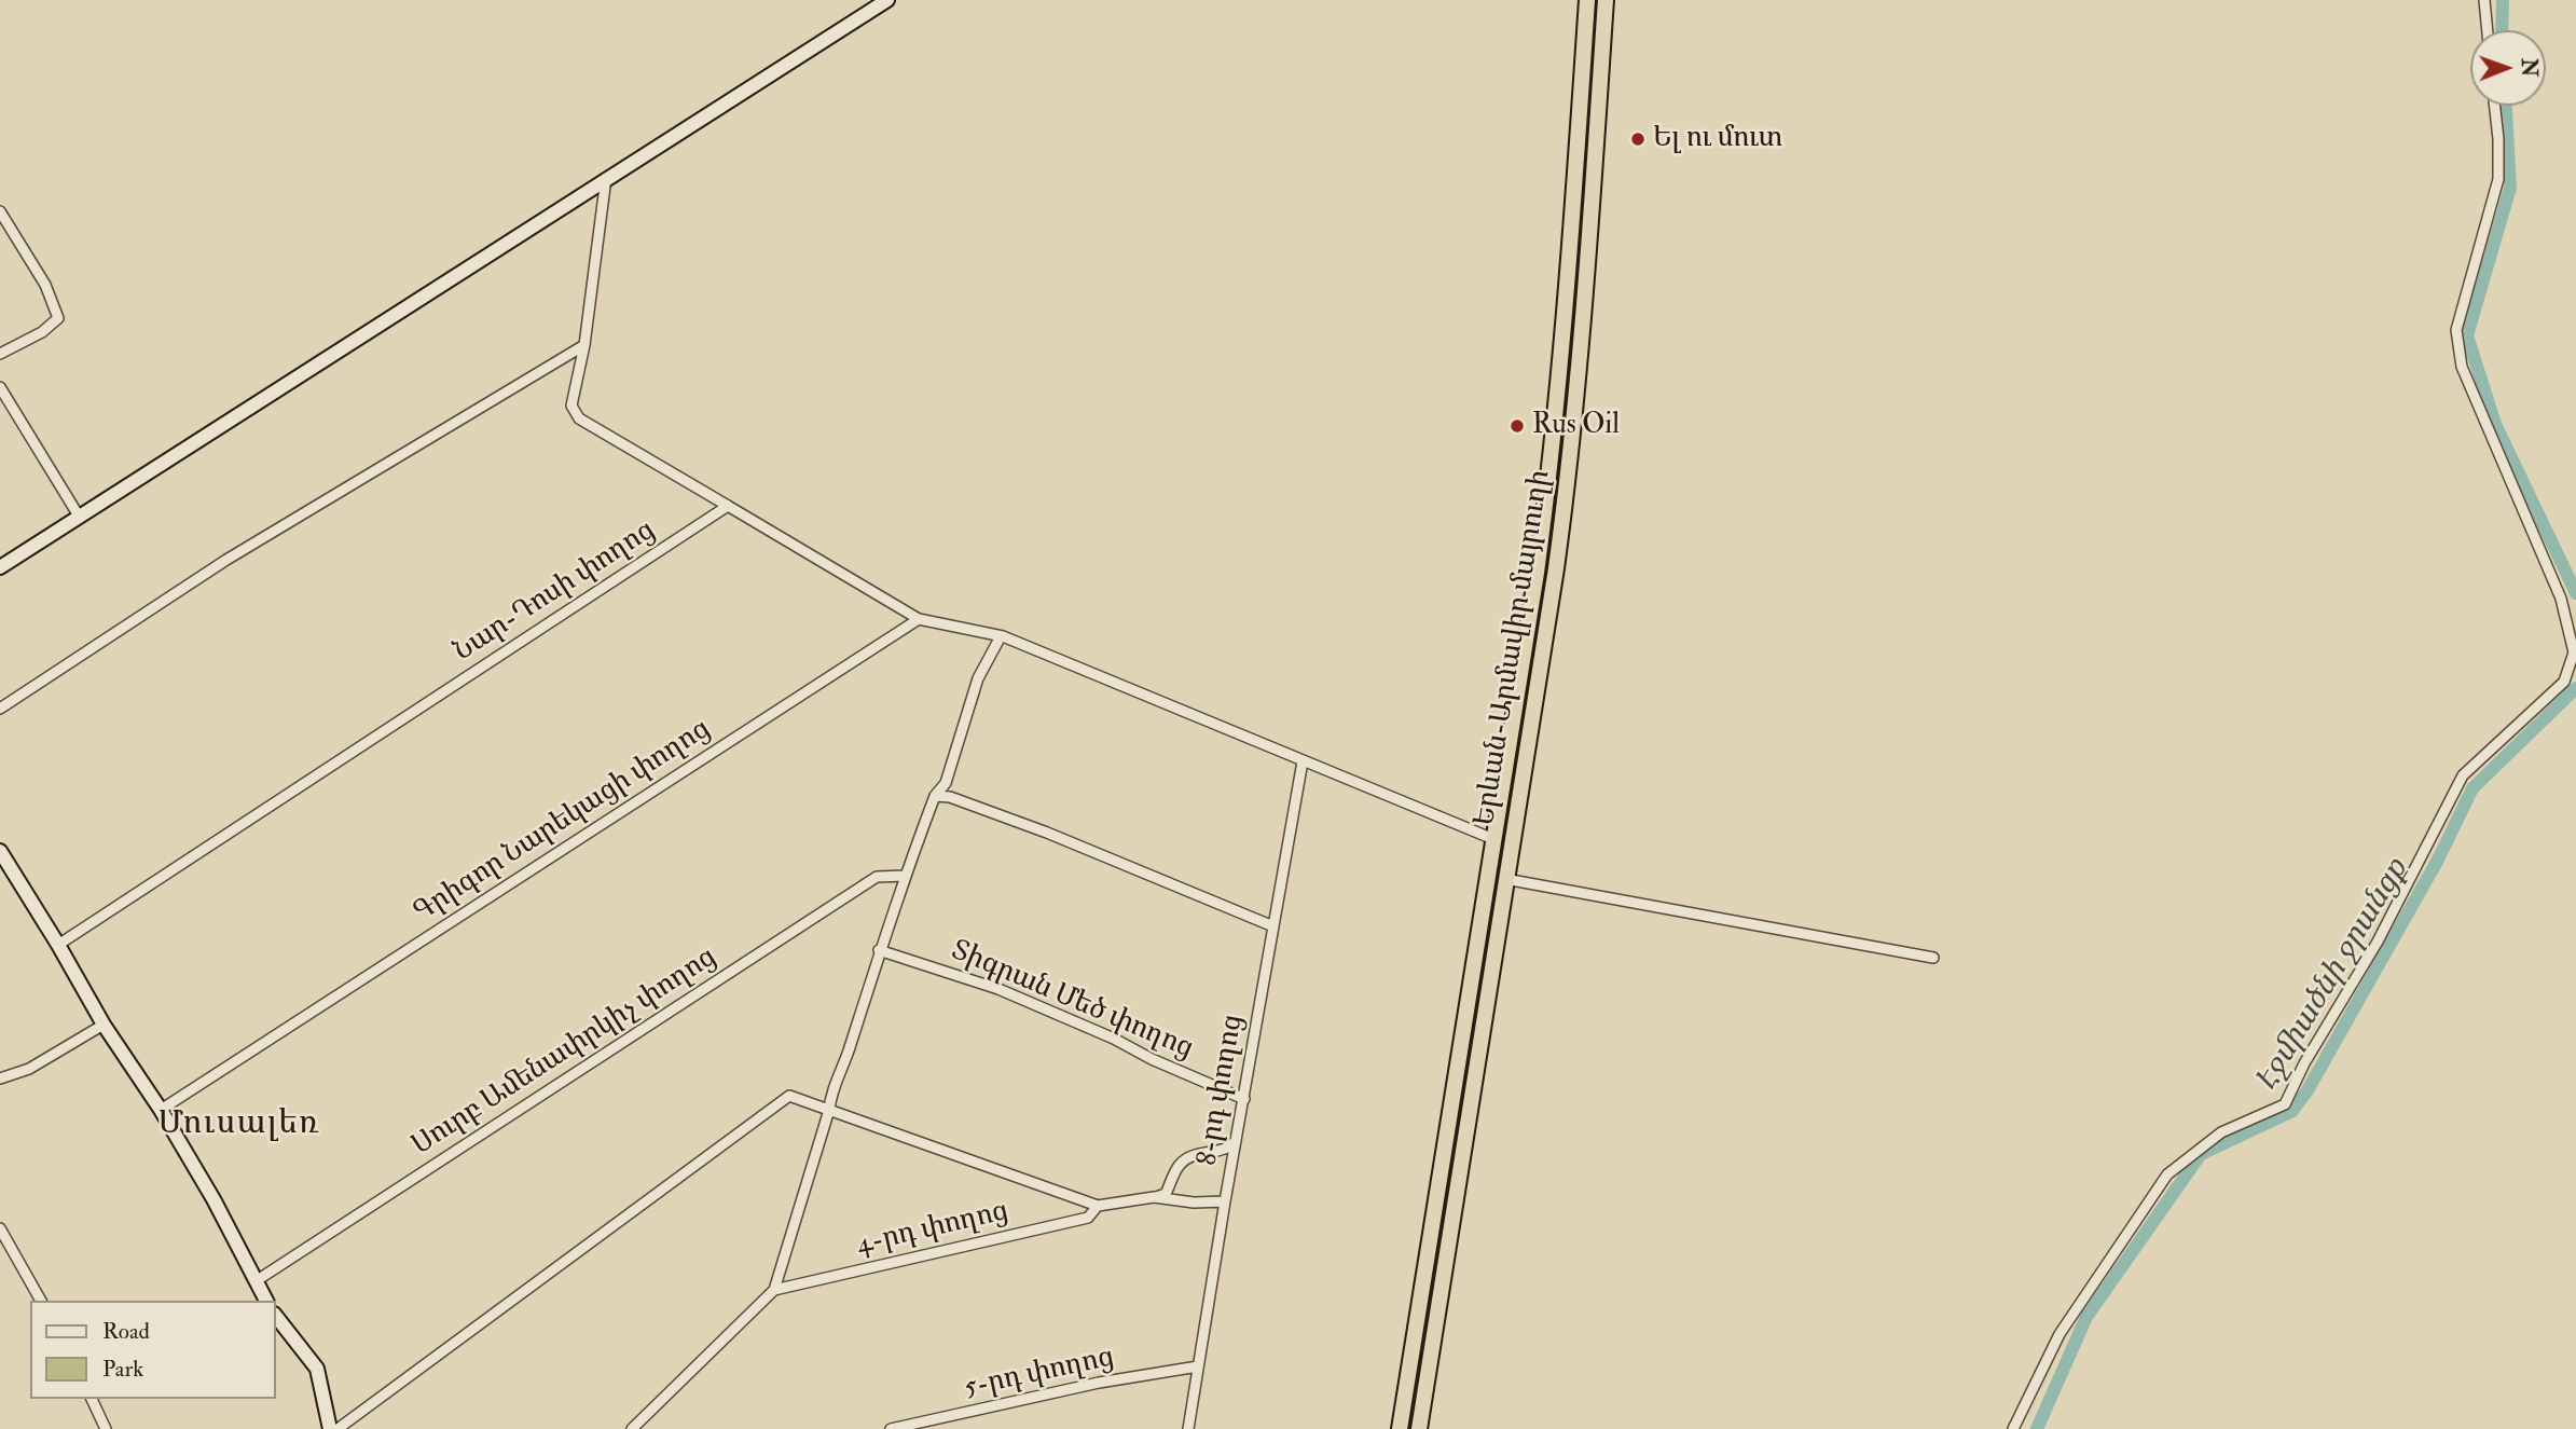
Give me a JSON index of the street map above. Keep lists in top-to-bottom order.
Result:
{
  "streets": {
    "highway": ["Երևան-Արմավիր մայրուղի"],
    "street": [
      "Նար-Դոսի փողոց",
      "Գրիգոր Նարեկացի փողոց",
      "Տիգրան Մեծ փողոց",
      "Սուրբ Ամենափրկիչ փողոց",
      "8-րդ փողոց",
      "4-րդ փողոց",
      "5-րդ փողոց"
    ]
  },
  "crossings": [
    ["Տիգրան Մեծ փողոց", "8-րդ փողոց"],
    ["8-րդ փողոց", "5-րդ փողոց"]
  ],
  "districts": ["Մուսալեռ"],
  "water": ["Էջմիածնի ջրանցք"],
  "places": ["Ել ու մուտ", "Rus Oil"],
  "legend": ["Road", "Park"],
  "north": "right"
}
